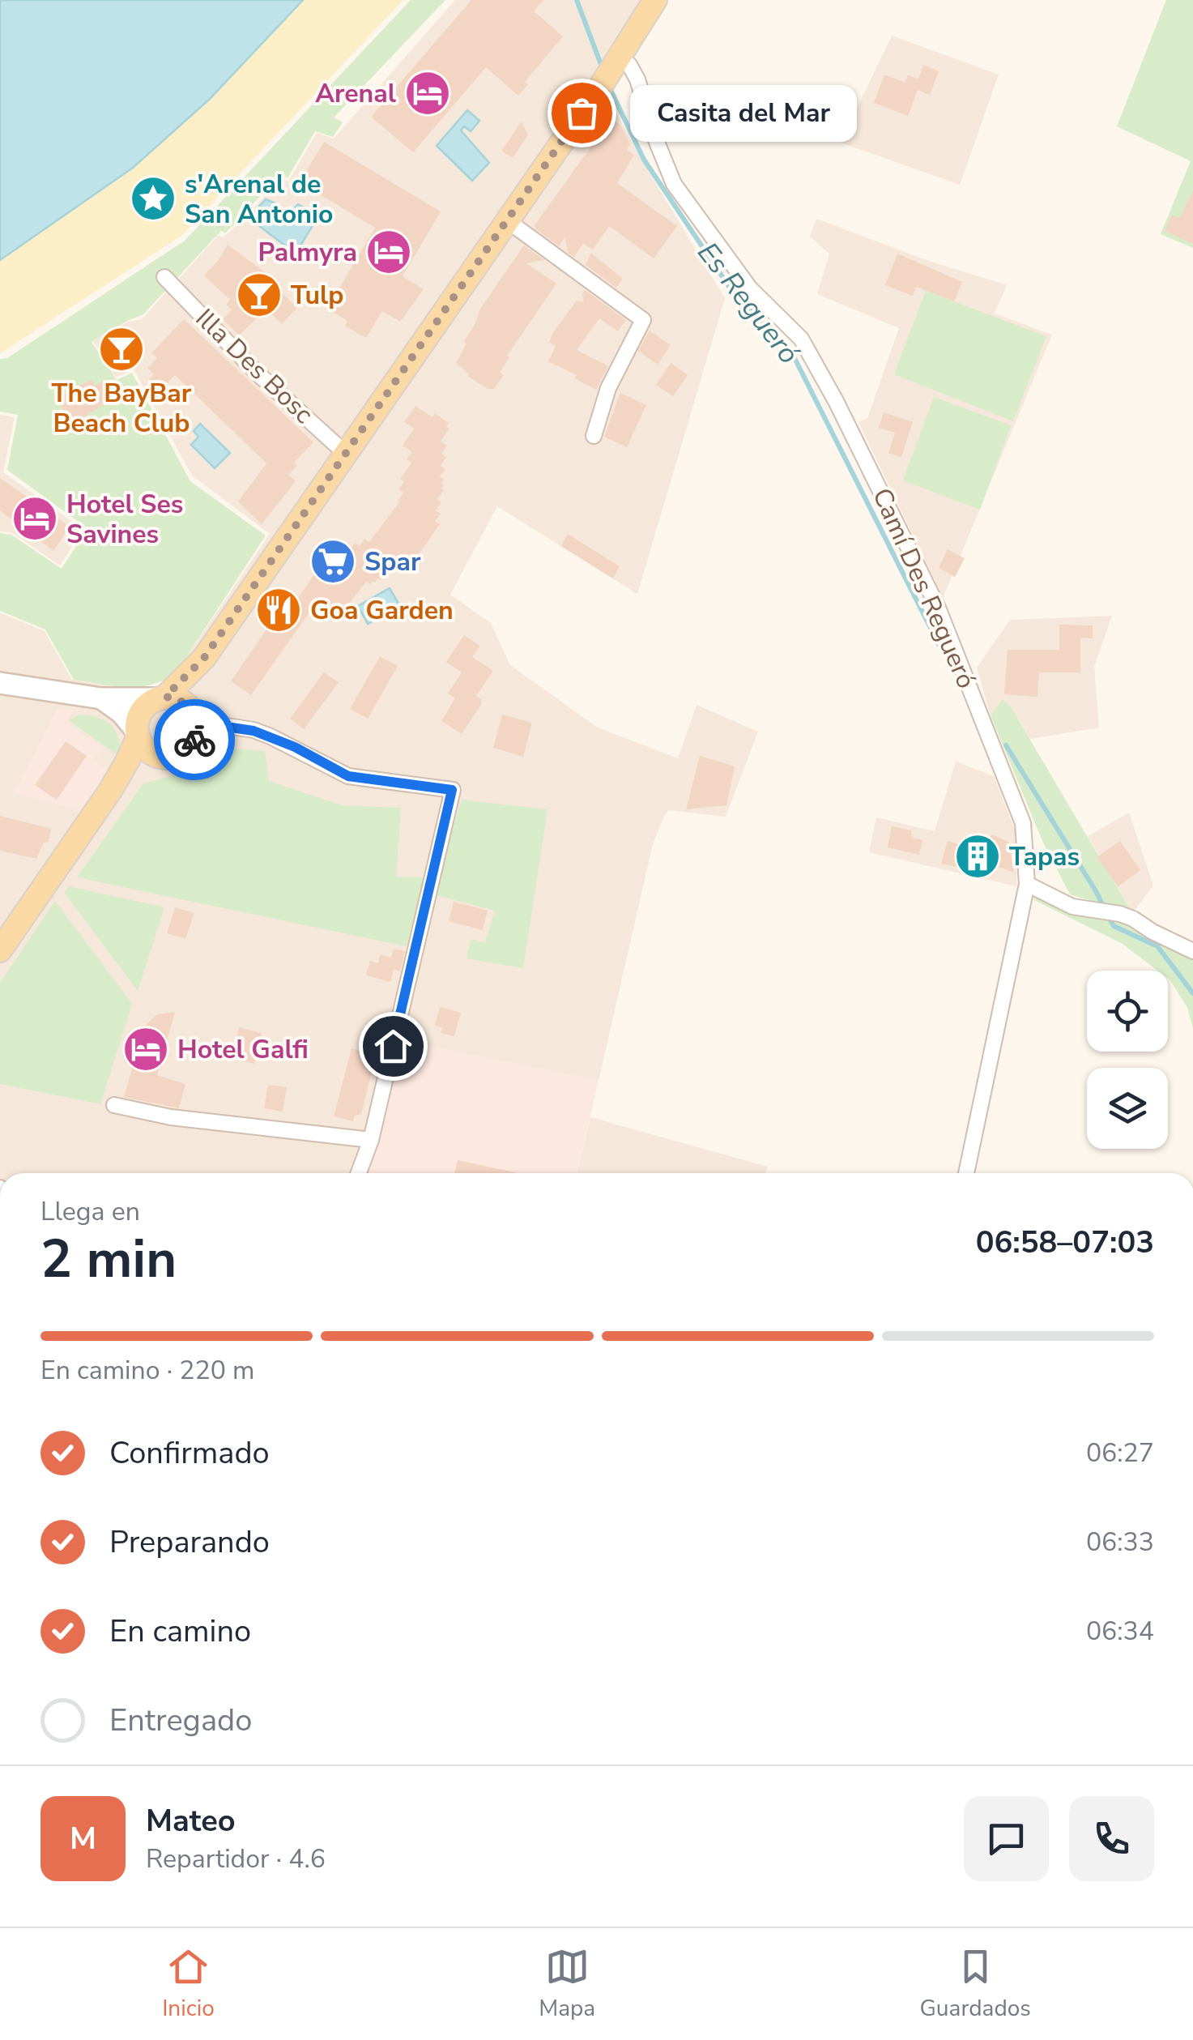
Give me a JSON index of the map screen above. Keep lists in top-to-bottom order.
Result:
{
  "streets": {
    "street": ["Illa Des Bosc", "Camí Des Regueró"]
  },
  "water": ["Es Regueró"],
  "places": {
    "hotel": [
      "Arenal",
      "Palmyra",
      "Hotel Ses Savines",
      "Hotel Galfi"
    ],
    "other": ["Casita del Mar"],
    "place": ["s'Arenal de San Antonio"],
    "bar": ["Tulp", "The BayBar Beach Club"],
    "supermarket": ["Spar"],
    "restaurant": ["Goa Garden"],
    "building": ["Tapas"]
  },
  "page": {
    "bubble": "Casita del Mar",
    "heading": ["2 min", "Llega en", "06:58–07:03"],
    "panel": ["Mateo", "Repartidor · 4.6"],
    "bar": "En camino · 220 m",
    "list": [
      ["Confirmado", "06:27"],
      ["Preparando", "06:33"],
      ["En camino", "06:34"],
      "Entregado"
    ],
    "round": "M",
    "tabs": ["Inicio", "Mapa", "Guardados"]
  }
}
